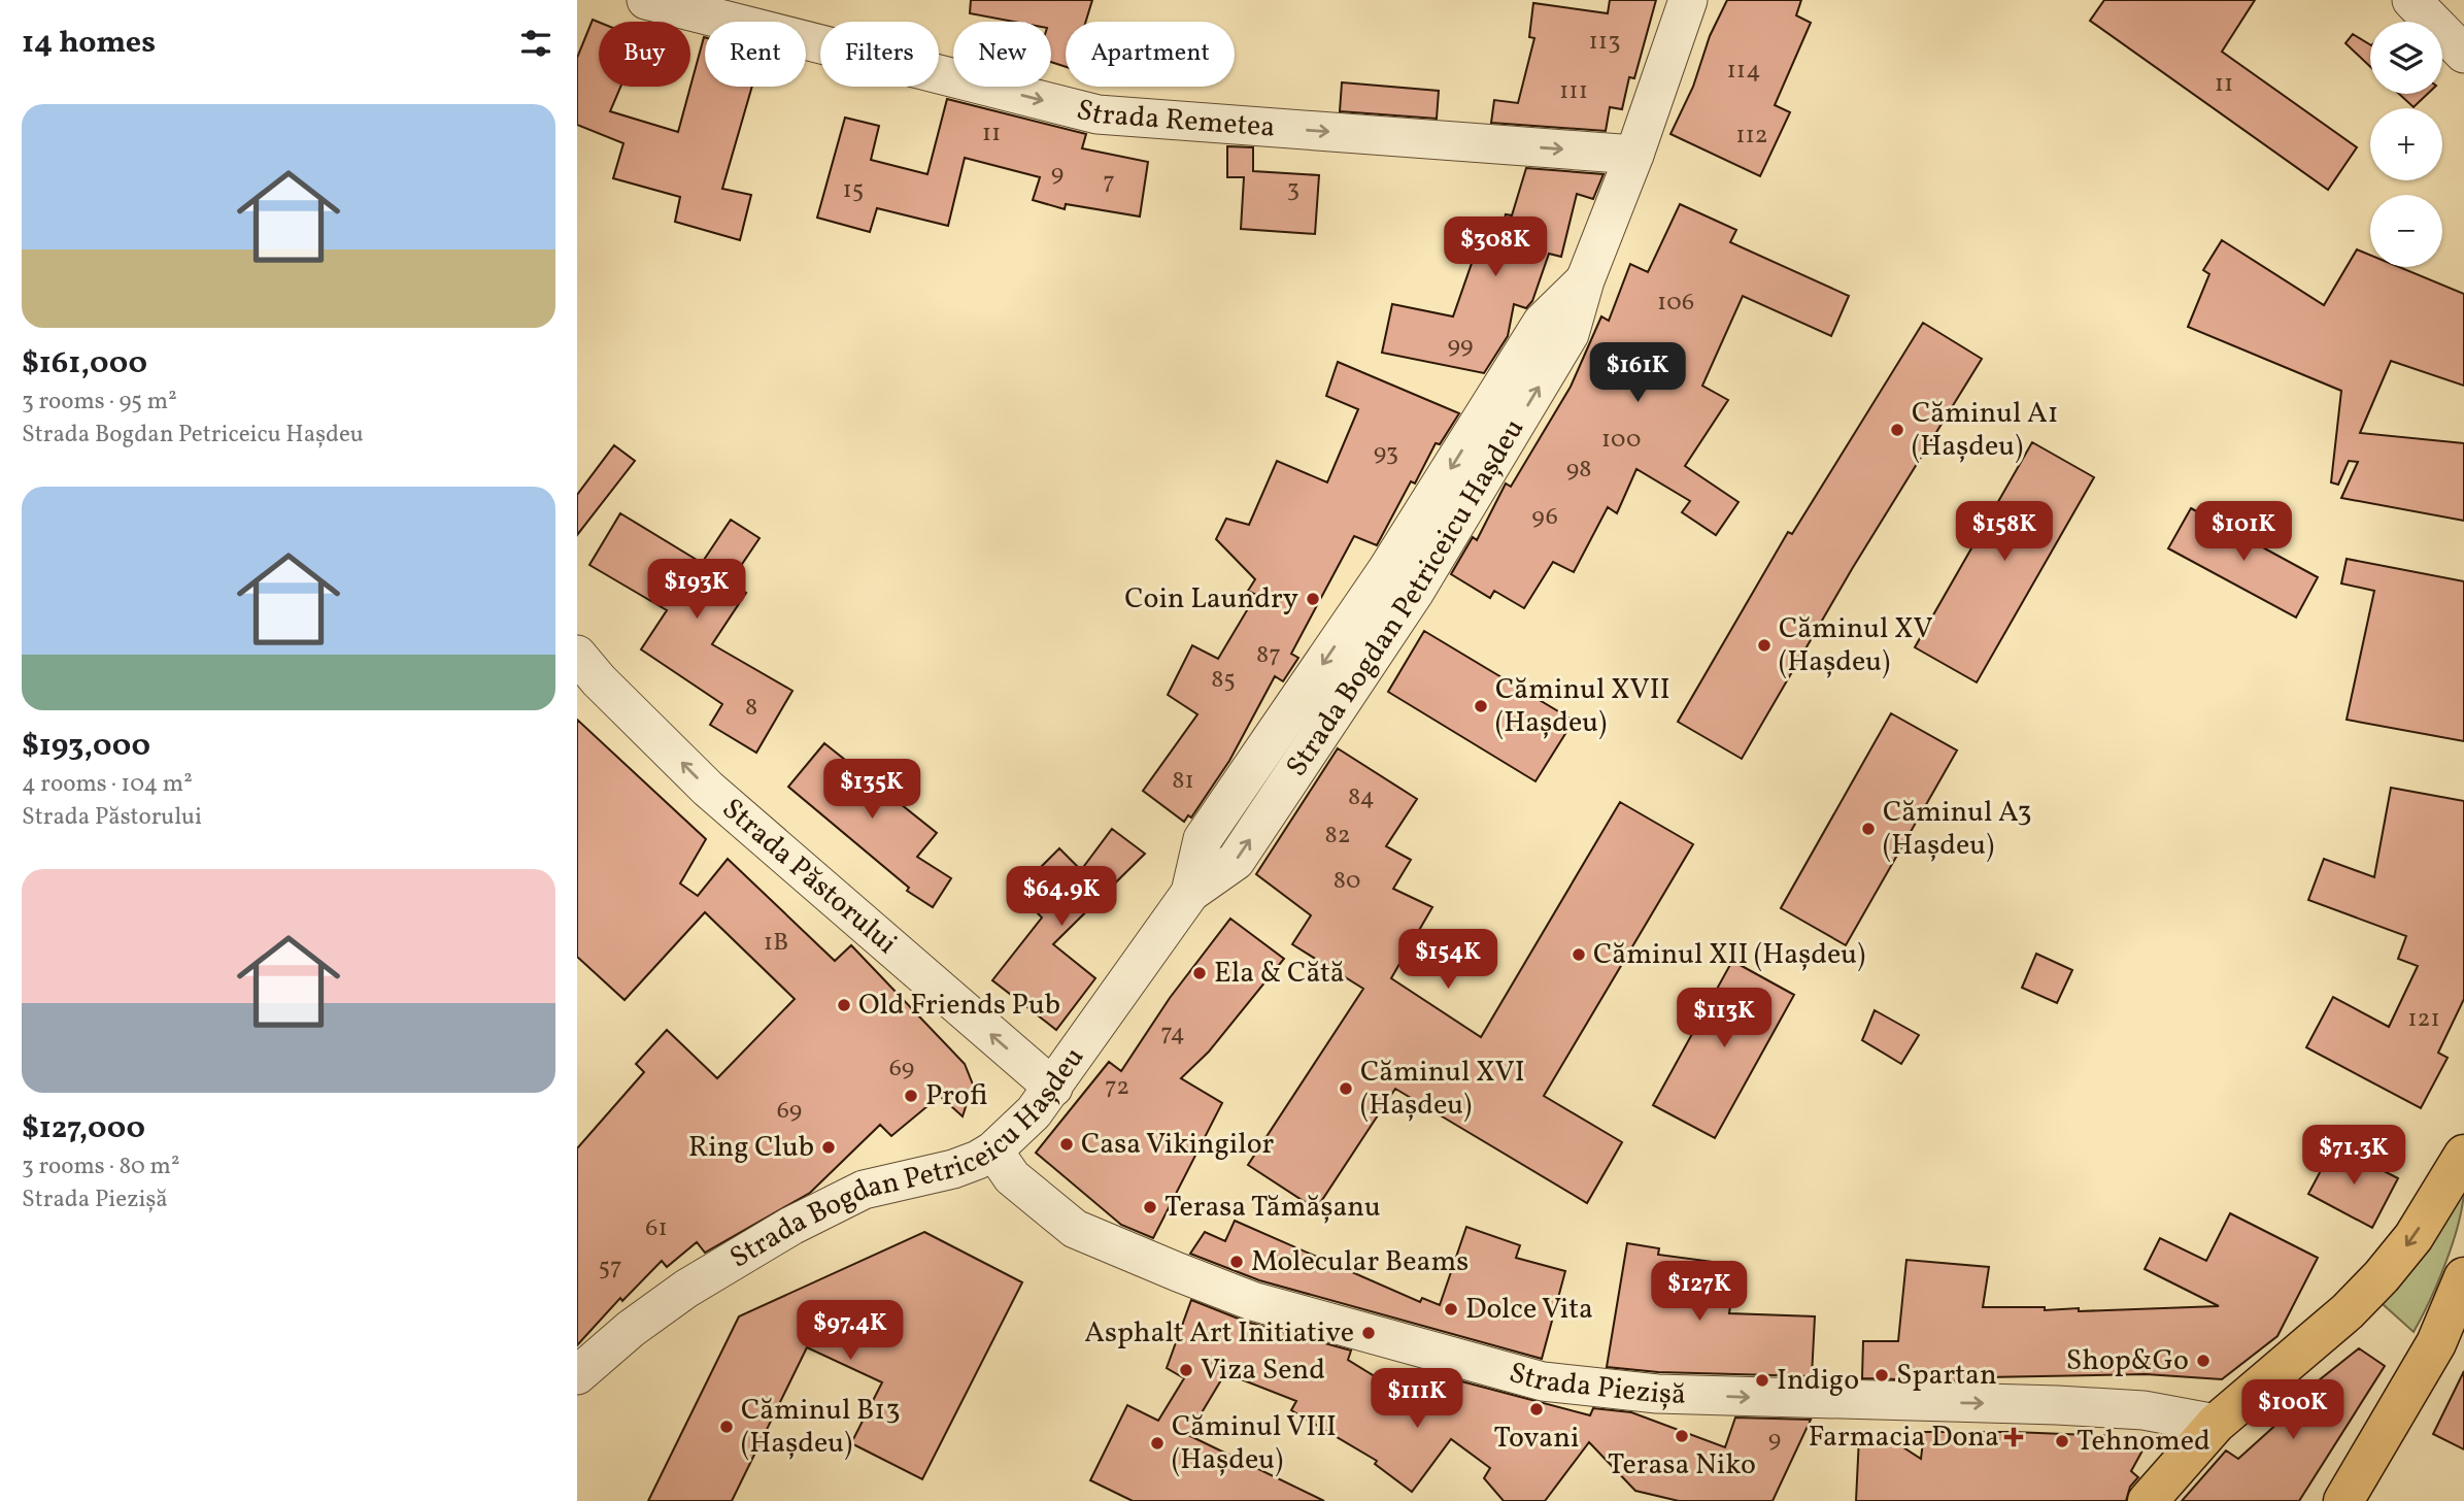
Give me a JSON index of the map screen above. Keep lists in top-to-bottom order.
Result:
{
  "streets": {
    "street": [
      "Strada Remetea",
      "Strada Bogdan Petriceicu Hașdeu",
      "Strada Păstorului",
      "Strada Piezișă"
    ]
  },
  "crossings": [
    ["Strada Remetea", "Strada Bogdan Petriceicu Hașdeu"],
    ["Strada Bogdan Petriceicu Hașdeu", "Strada Păstorului"],
    ["Strada Bogdan Petriceicu Hașdeu", "Strada Piezișă"]
  ],
  "one_way": ["Strada Remetea", "Strada Păstorului", "Strada Piezișă"],
  "places": {
    "other": [
      "Căminul A1 (Hașdeu)",
      "Coin Laundry",
      "Căminul XV (Hașdeu)",
      "Căminul XVII (Hașdeu)",
      "Căminul A3 (Hașdeu)",
      "Căminul XII (Hașdeu)",
      "Ela & Cătă",
      "Old Friends Pub",
      "Căminul XVI (Hașdeu)",
      "Profi",
      "Casa Vikingilor",
      "Ring Club",
      "Terasa Tămășanu",
      "Molecular Beams",
      "Dolce Vita",
      "Asphalt Art Initiative",
      "Shop&Go",
      "Viza Send",
      "Spartan",
      "Indigo",
      "Tovani",
      "Căminul B13 (Hașdeu)",
      "Terasa Niko",
      "Tehnomed",
      "Căminul VIII (Hașdeu)"
    ],
    "health": ["Farmacia Dona"]
  },
  "house_numbers": [
    "113",
    "114",
    "11",
    "111",
    "11",
    "112",
    "9",
    "7",
    "3",
    "15",
    "106",
    "99",
    "100",
    "93",
    "98",
    "96",
    "87",
    "85",
    "8",
    "81",
    "84",
    "82",
    "80",
    "1B",
    "121",
    "74",
    "69",
    "72",
    "69",
    "61",
    "57",
    "9"
  ],
  "page": {
    "heading": "14 homes",
    "map_buttons": ["+", "−"],
    "chip": [
      "Buy",
      "Rent",
      "Filters",
      "New",
      "Apartment"
    ],
    "list": [
      {
        "name": "$161,000",
        "note": "3 rooms · 95 m² · Strada Bogdan Petriceicu Hașdeu"
      },
      {
        "name": "$193,000",
        "note": "4 rooms · 104 m² · Strada Păstorului"
      },
      {
        "name": "$127,000",
        "note": "3 rooms · 80 m² · Strada Piezișă"
      }
    ],
    "price": [
      "$308K",
      "$161K",
      "$158K",
      "$101K",
      "$193K",
      "$135K",
      "$64.9K",
      "$154K",
      "$113K",
      "$71.3K",
      "$127K",
      "$97.4K",
      "$111K",
      "$100K"
    ]
  }
}
